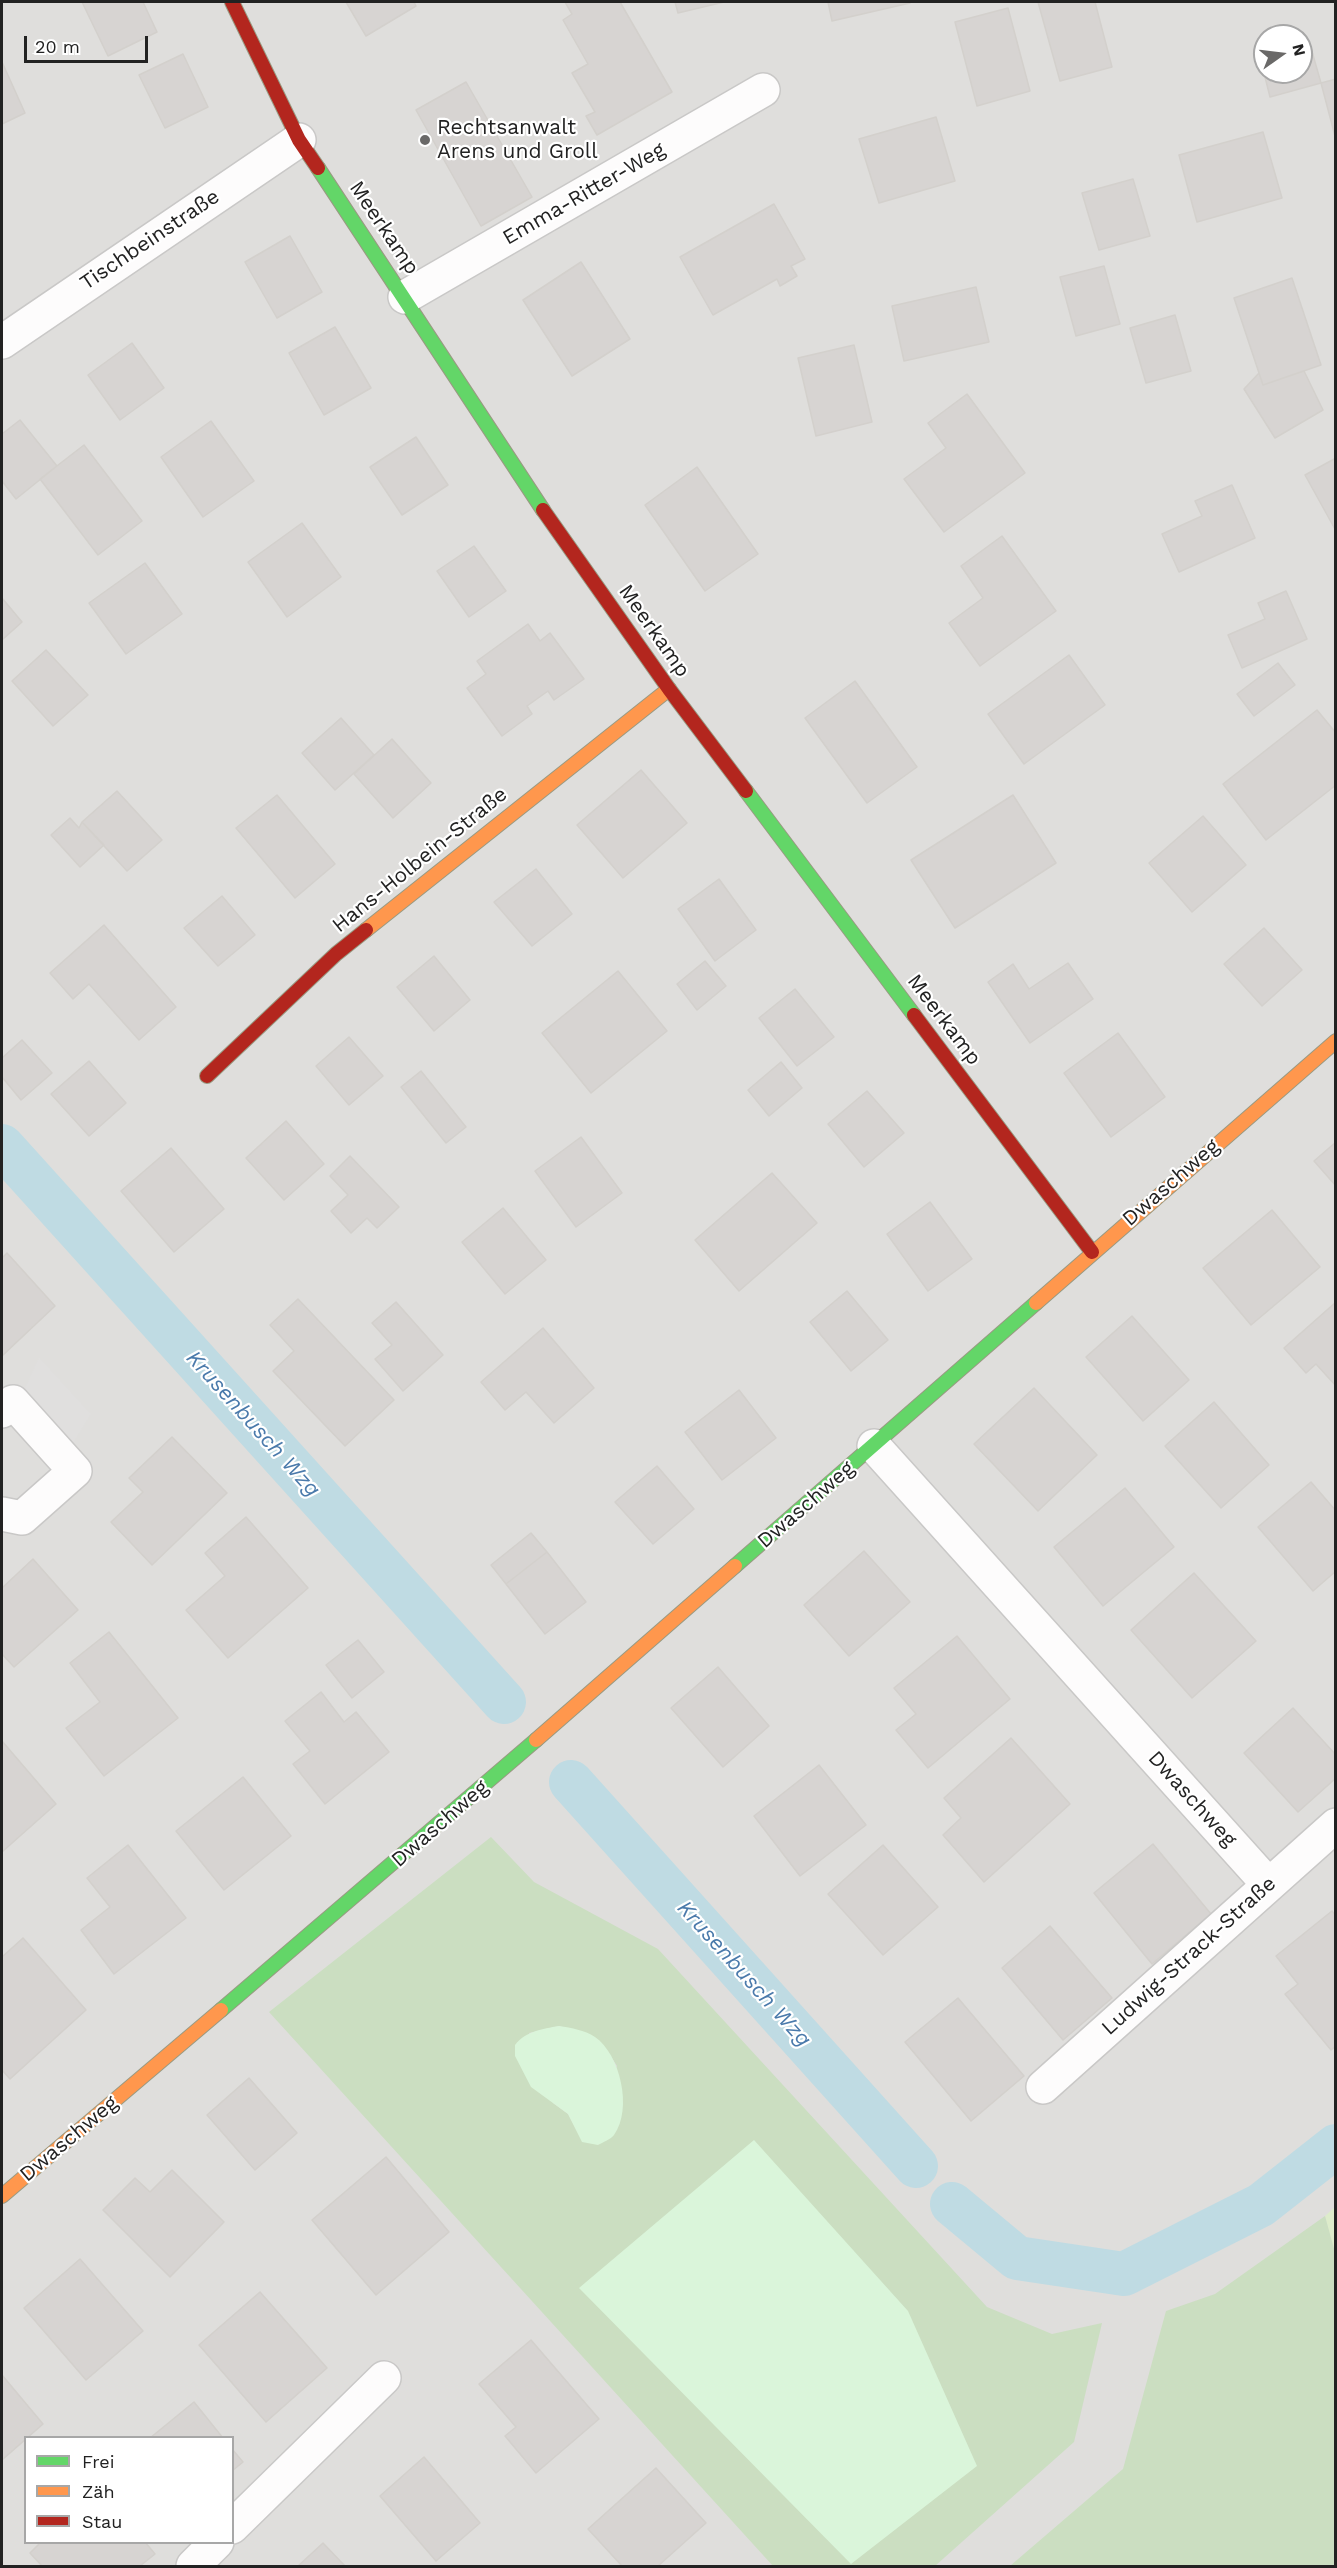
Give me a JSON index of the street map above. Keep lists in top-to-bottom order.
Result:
{
  "streets": {
    "street": [
      "Emma-Ritter-Weg",
      "Meerkamp",
      "Tischbeinstraße",
      "Hans-Holbein-Straße",
      "Dwaschweg",
      "Ludwig-Strack-Straße"
    ]
  },
  "crossings": [
    ["Emma-Ritter-Weg", "Meerkamp"],
    ["Meerkamp", "Tischbeinstraße"],
    ["Meerkamp", "Hans-Holbein-Straße"],
    ["Meerkamp", "Dwaschweg"],
    ["Dwaschweg", "Ludwig-Strack-Straße"]
  ],
  "water": ["Krusenbusch Wzg"],
  "places": ["Rechtsanwalt Arens und Groll"],
  "legend": ["Frei", "Zäh", "Stau"],
  "scale_bar": "20 m",
  "north": "right"
}
